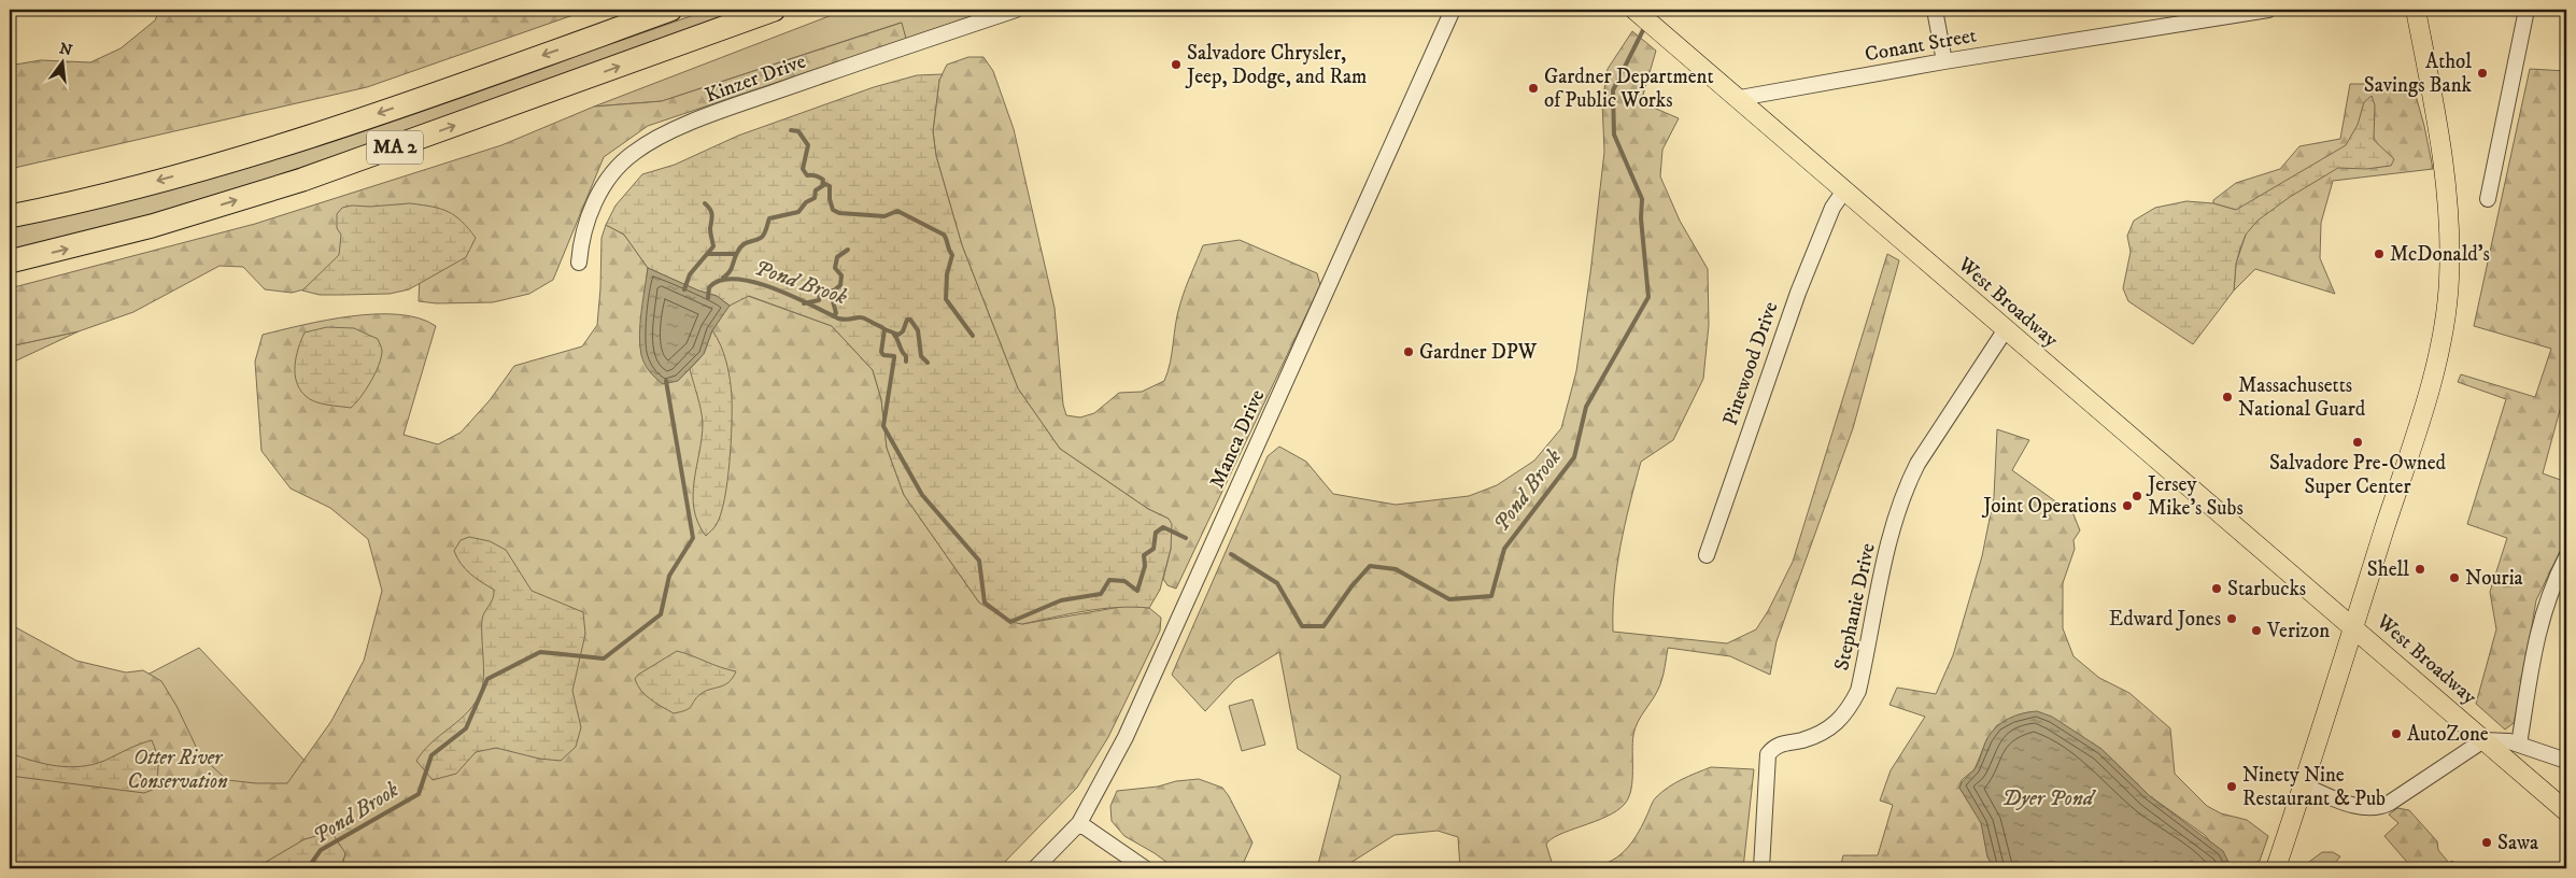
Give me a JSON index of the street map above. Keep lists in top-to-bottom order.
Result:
{
  "streets": {
    "highway": ["MA 2"],
    "main road": ["West Broadway"],
    "street": [
      "Conant Street",
      "Kinzer Drive",
      "Pinewood Drive",
      "Manca Drive",
      "Stephanie Drive"
    ]
  },
  "crossings": [
    ["Conant Street", "West Broadway"],
    ["West Broadway", "Pinewood Drive"],
    ["West Broadway", "Stephanie Drive"]
  ],
  "water": ["Pond Brook", "Dyer Pond"],
  "parks": ["Otter River Conservation"],
  "places": [
    "Salvadore Chrysler, Jeep, Dodge, and Ram",
    "Athol Savings Bank",
    "Gardner Department of Public Works",
    "McDonald's",
    "Gardner DPW",
    "Massachusetts National Guard",
    "Salvadore Pre-Owned Super Center",
    "Jersey Mike's Subs",
    "Joint Operations",
    "Shell",
    "Nouria",
    "Starbucks",
    "Edward Jones",
    "Verizon",
    "AutoZone",
    "Ninety Nine Restaurant & Pub",
    "Sawa"
  ],
  "north": "top"
}
